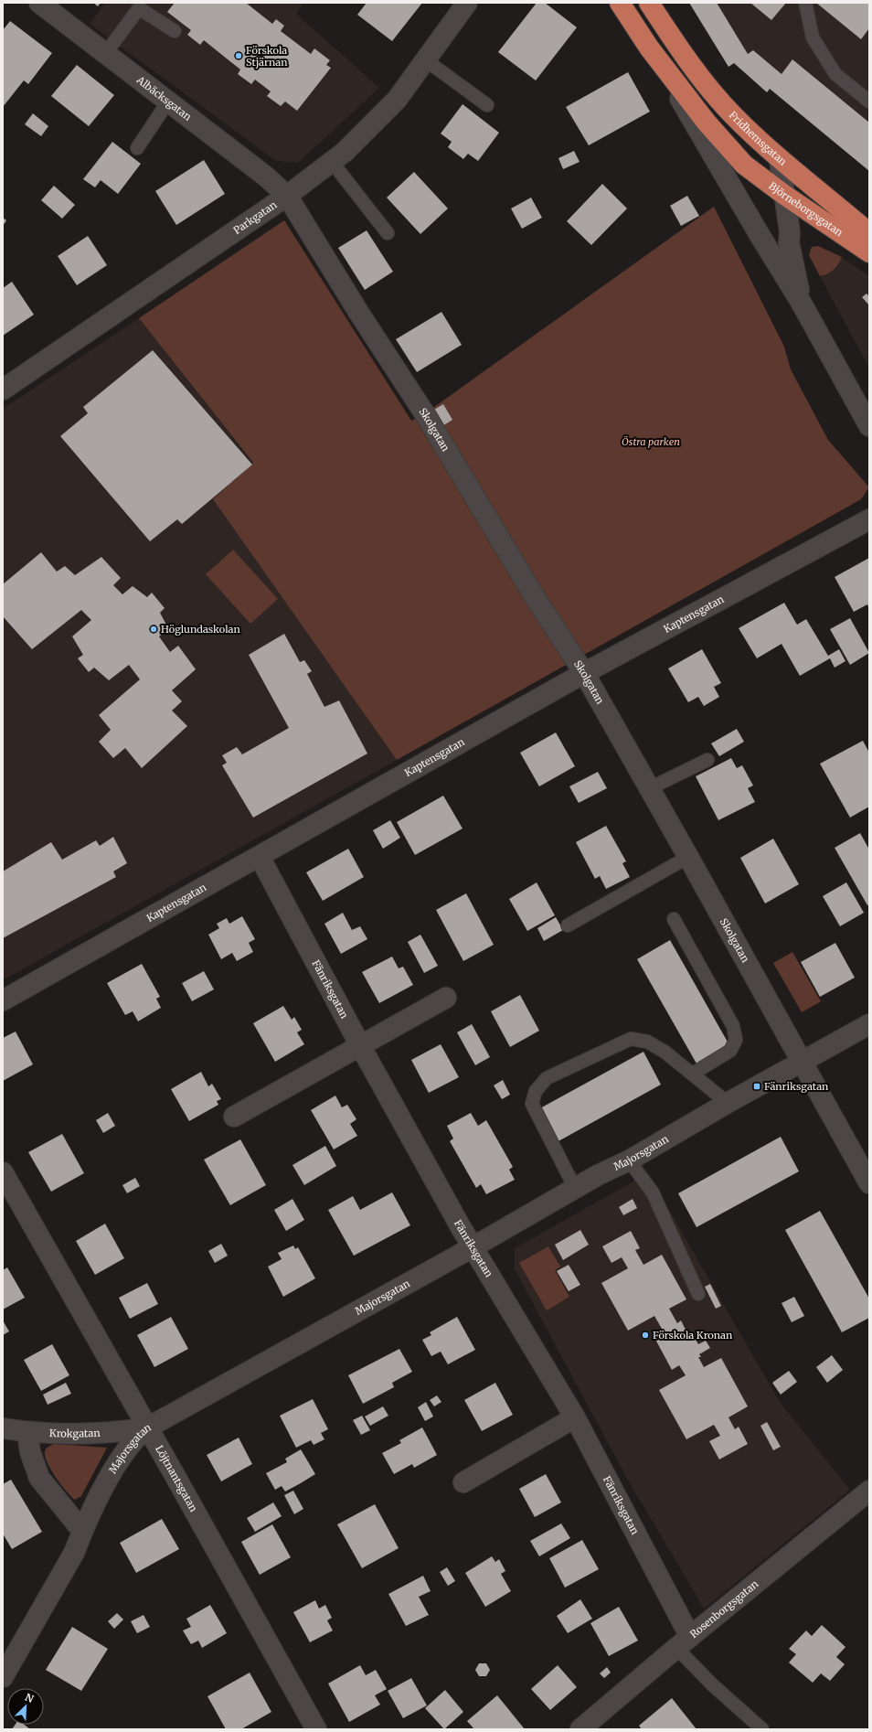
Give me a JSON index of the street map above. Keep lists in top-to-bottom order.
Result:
{
  "streets": {
    "highway": ["Fridhemsgatan", "Björneborgsgatan"],
    "street": [
      "Albäcksgatan",
      "Parkgatan",
      "Skolgatan",
      "Kaptensgatan",
      "Fänriksgatan",
      "Majorsgatan",
      "Krokgatan",
      "Löjtnantsgatan",
      "Rosenborgsgatan"
    ]
  },
  "crossings": [
    ["Albäcksgatan", "Parkgatan"],
    ["Albäcksgatan", "Skolgatan"],
    ["Fridhemsgatan", "Björneborgsgatan"],
    ["Parkgatan", "Skolgatan"],
    ["Skolgatan", "Kaptensgatan"],
    ["Skolgatan", "Majorsgatan"],
    ["Kaptensgatan", "Fänriksgatan"],
    ["Fänriksgatan", "Majorsgatan"],
    ["Fänriksgatan", "Rosenborgsgatan"],
    ["Majorsgatan", "Krokgatan"],
    ["Majorsgatan", "Löjtnantsgatan"],
    ["Krokgatan", "Löjtnantsgatan"]
  ],
  "parks": ["Östra parken"],
  "places": {
    "other": ["Förskola Stjärnan", "Höglundaskolan", "Förskola Kronan"],
    "transit": ["Fänriksgatan"]
  },
  "north": "top right"
}
